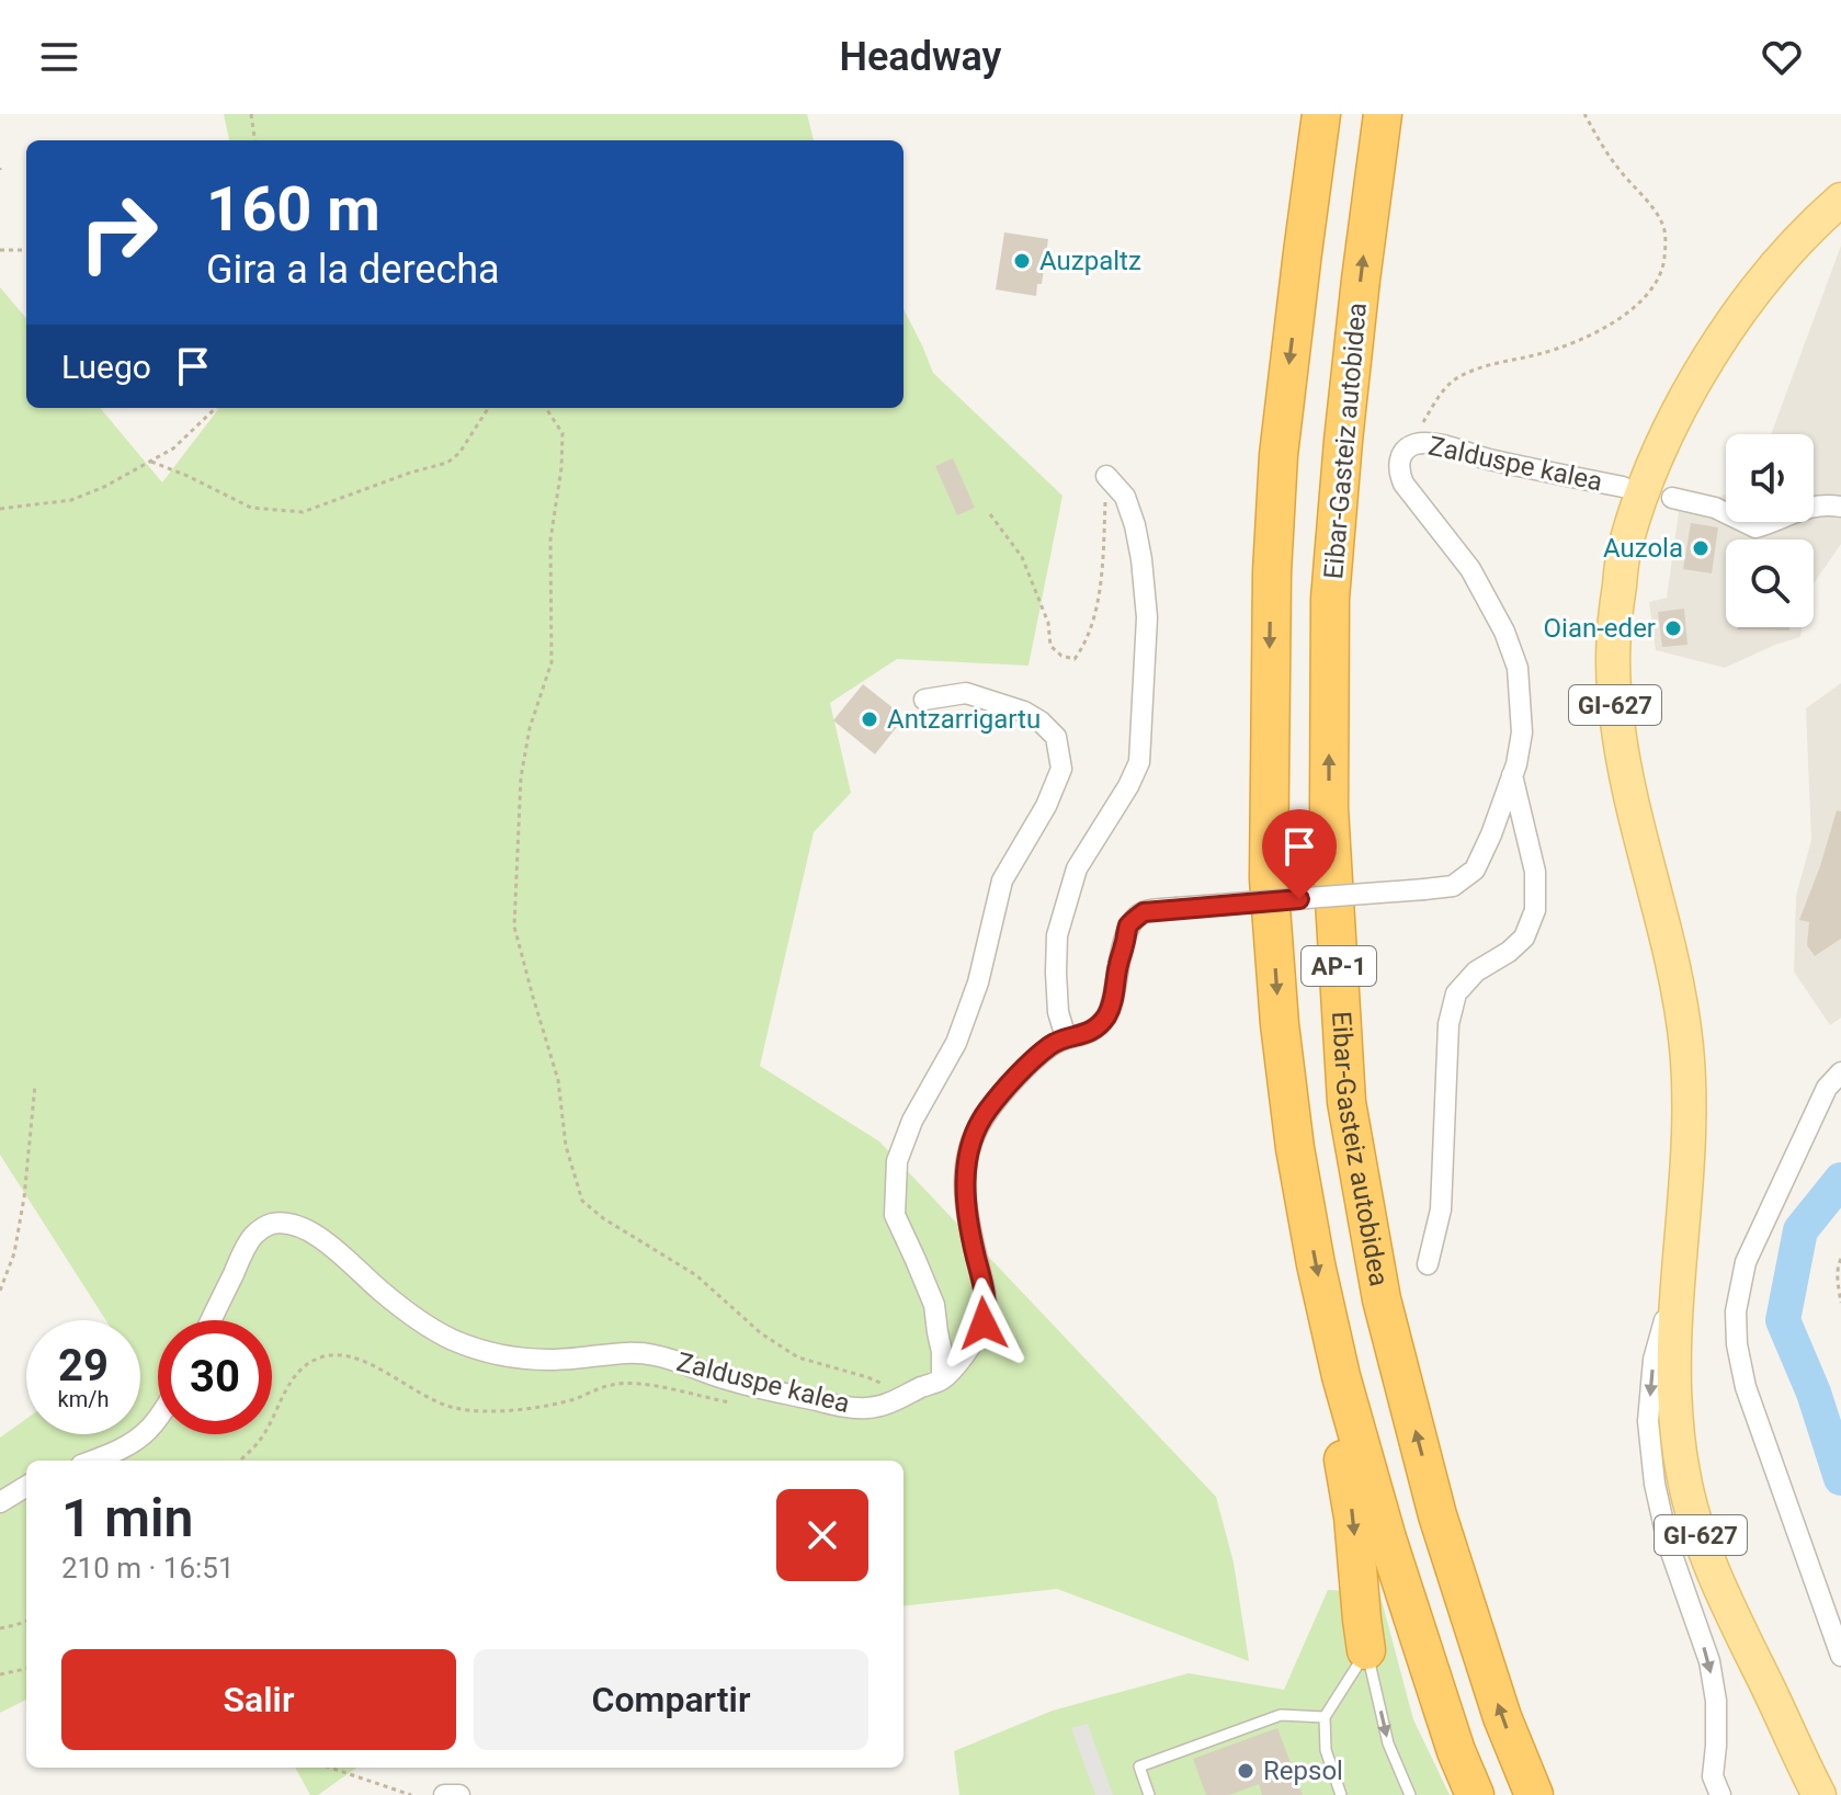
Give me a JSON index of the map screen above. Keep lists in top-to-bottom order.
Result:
{
  "streets": {
    "highway": ["Eibar-Gasteiz autobidea", "AP-1"],
    "main road": ["GI-627"],
    "street": ["Zalduspe kalea"]
  },
  "places": [
    "Auzpaltz",
    "Auzola",
    "Oian-eder",
    "Antzarrigartu",
    "Repsol"
  ],
  "page": {
    "header": "Headway",
    "turn": ["160 m", "Gira a la derecha"],
    "then": "Luego",
    "speed": "29 km/h",
    "limit": "30",
    "heading": ["1 min", "210 m · 16:51"],
    "buttons": ["Salir", "Compartir"]
  }
}
